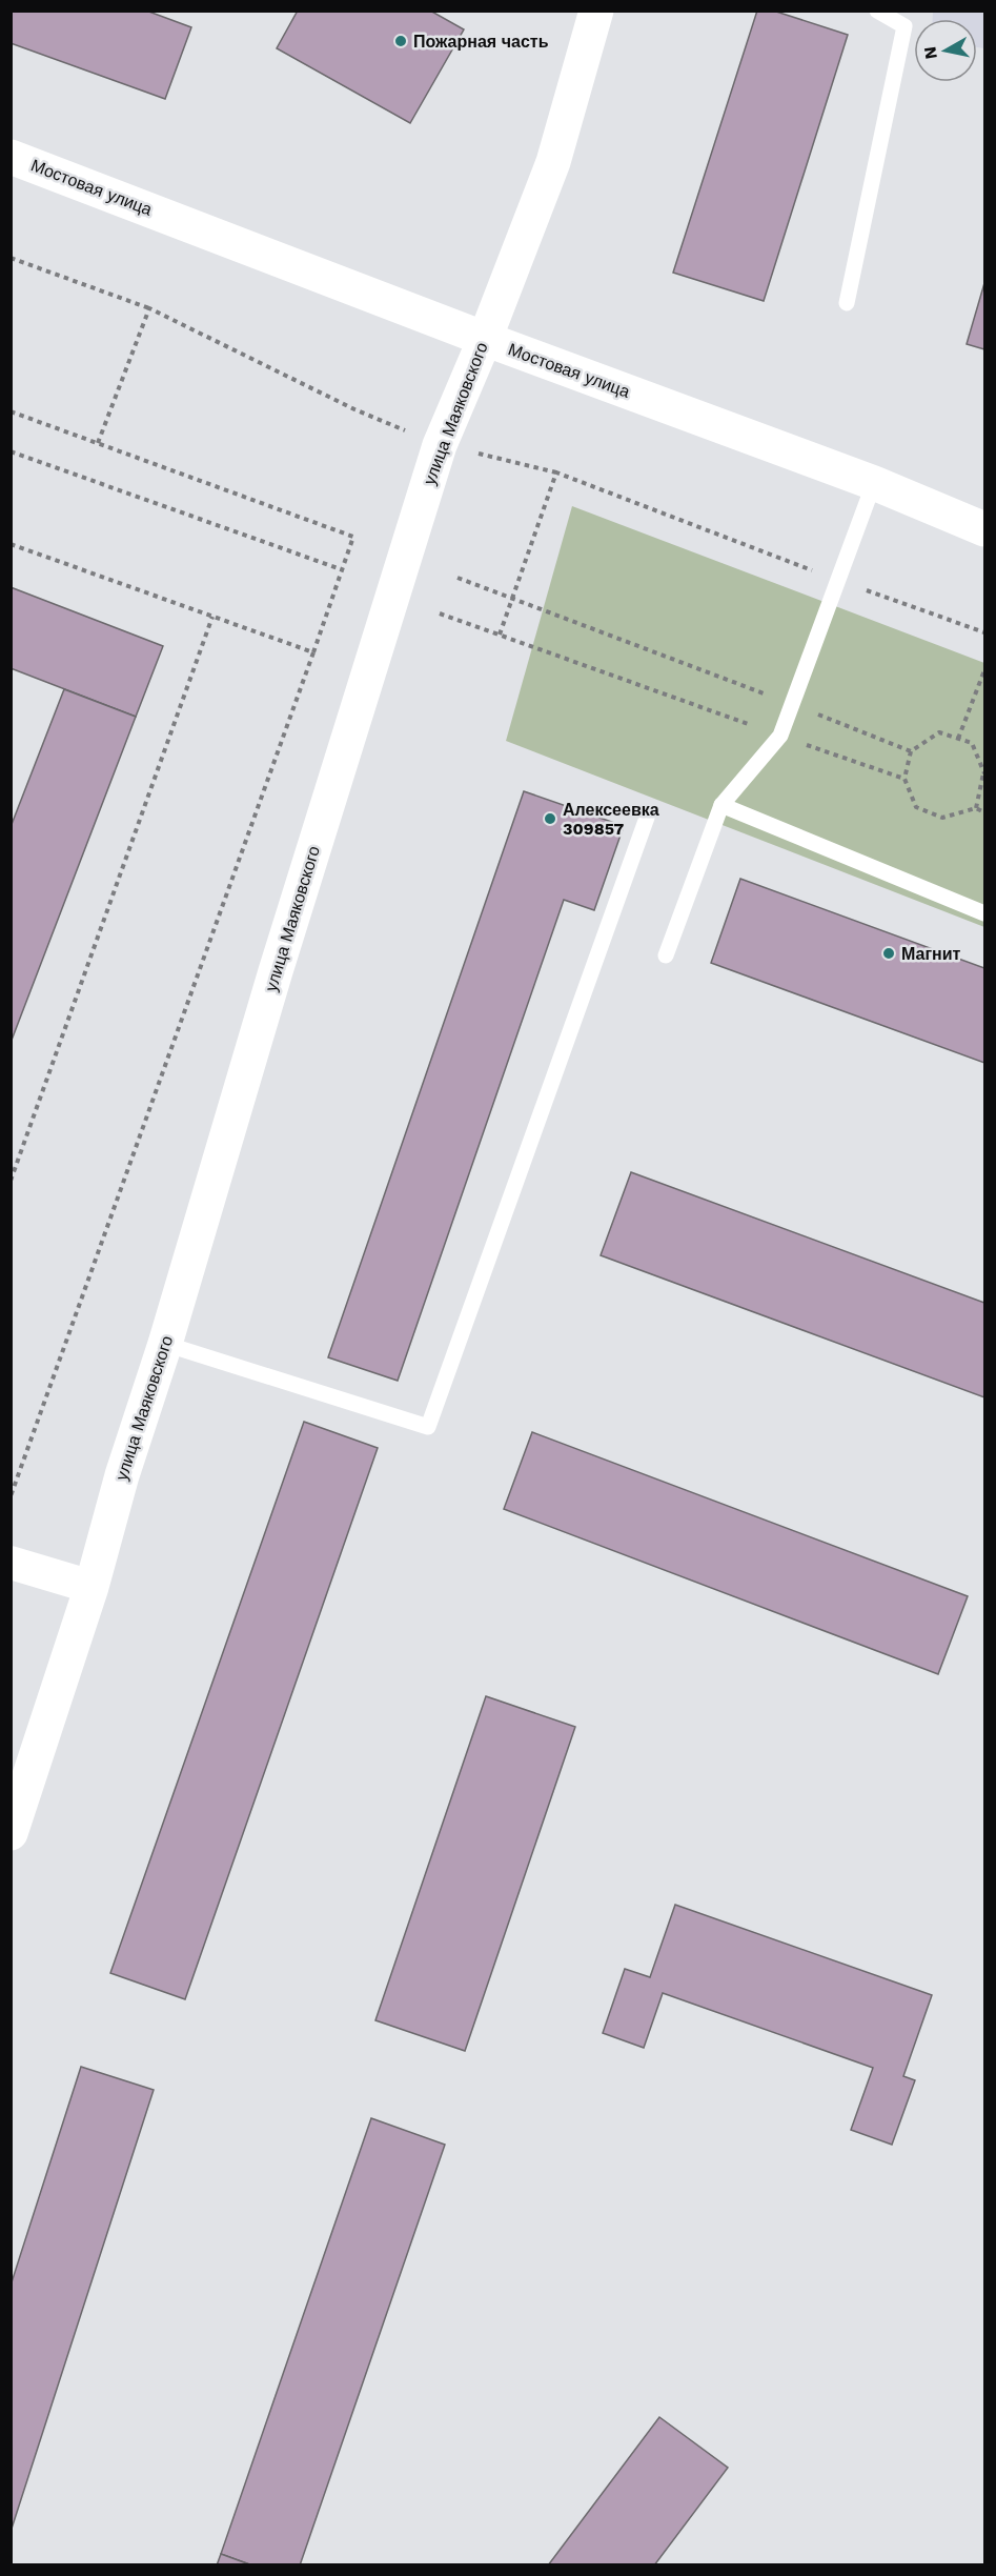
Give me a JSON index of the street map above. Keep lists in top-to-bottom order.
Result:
{
  "streets": {
    "street": ["Мостовая улица", "улица Маяковского"]
  },
  "crossings": [
    ["Мостовая улица", "улица Маяковского"]
  ],
  "places": ["Пожарная часть", "Алексеевка 309857", "Магнит"],
  "north": "left"
}
